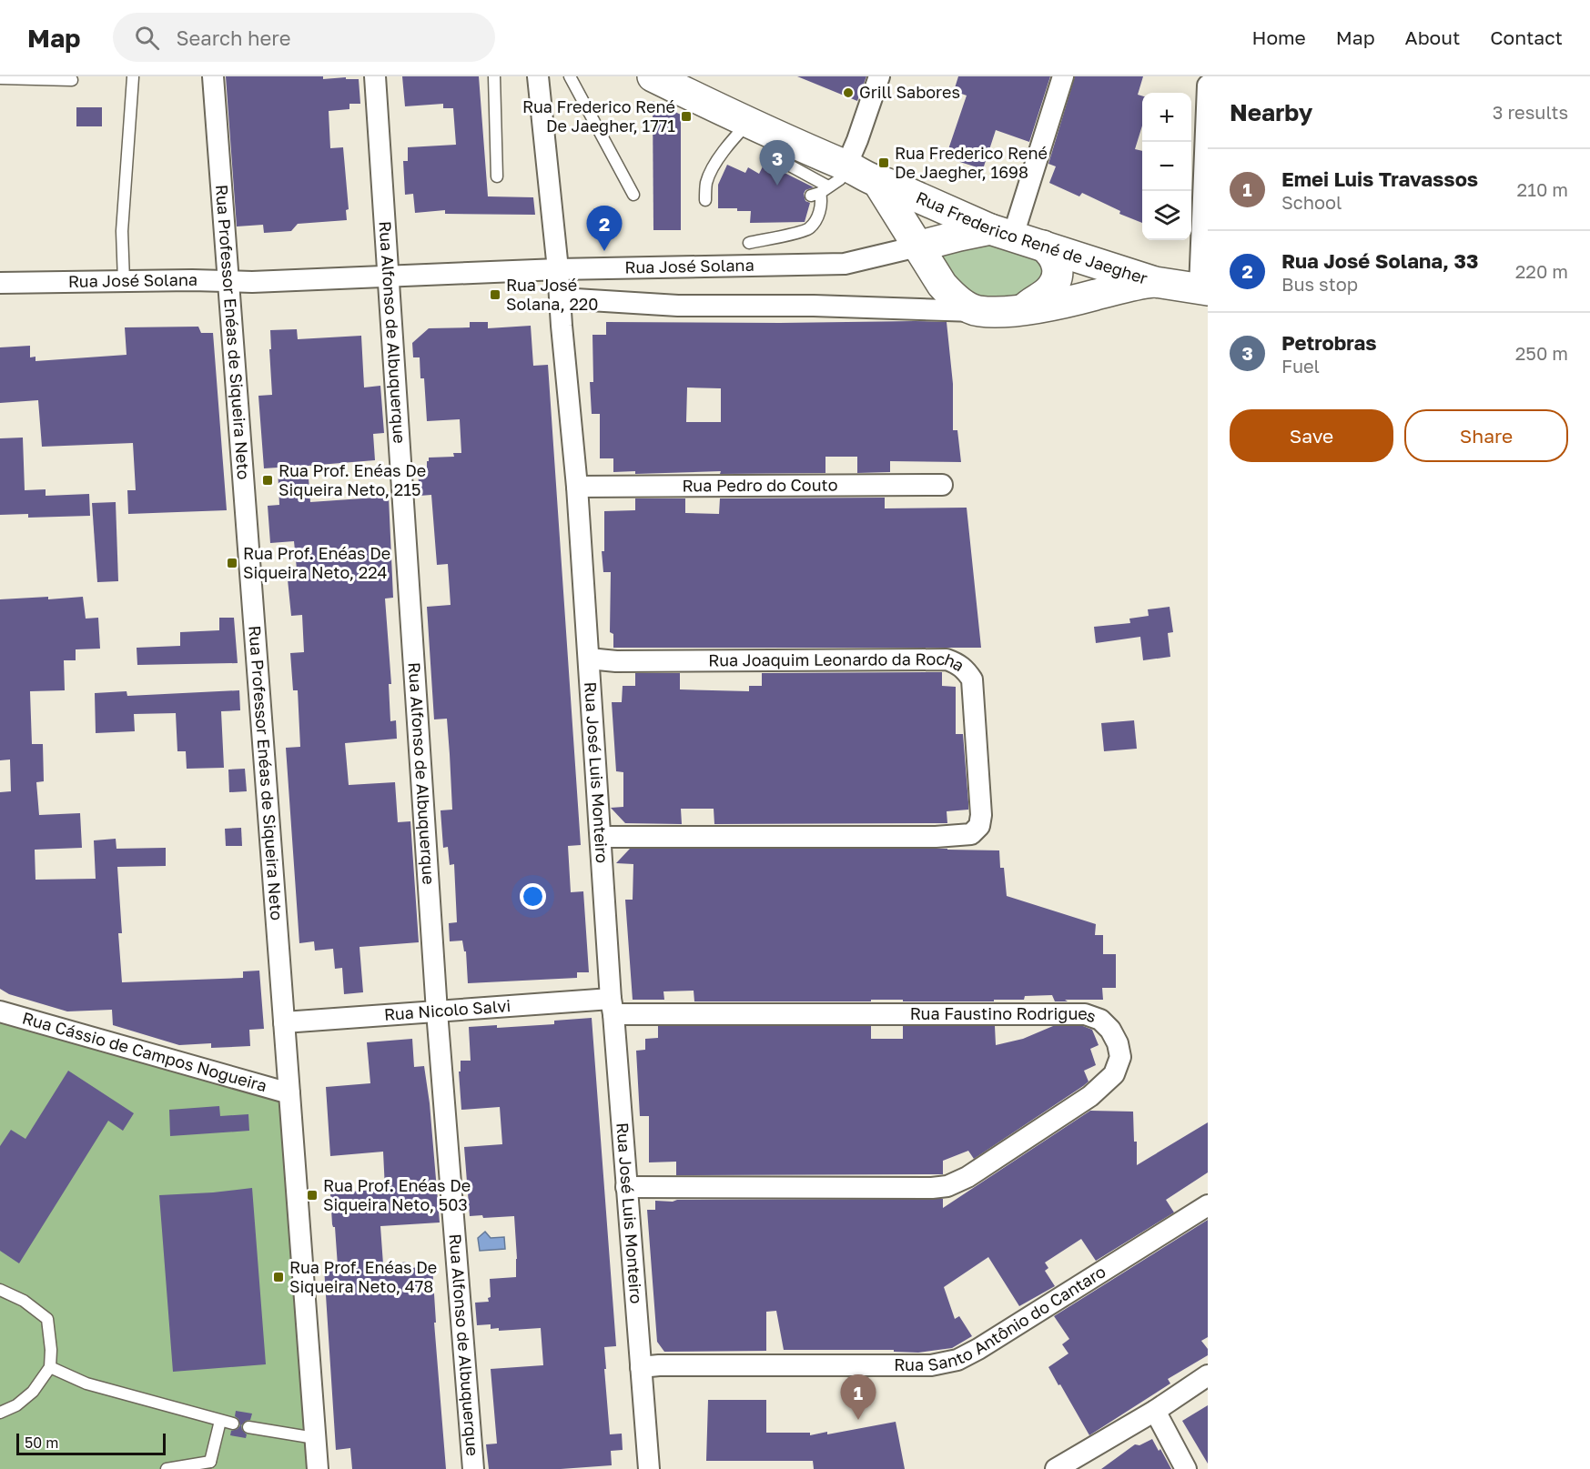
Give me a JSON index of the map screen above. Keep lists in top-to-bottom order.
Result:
{
  "streets": {
    "main road": ["Rua Frederico René de Jaegher"],
    "street": [
      "Rua José Solana",
      "Rua Professor Enéas de Siqueira Neto",
      "Rua Alfonso de Albuquerque",
      "Rua Pedro do Couto",
      "Rua Joaquim Leonardo da Rocha",
      "Rua José Luis Monteiro",
      "Rua Nicolo Salvi",
      "Rua Faustino Rodrigues",
      "Rua Cássio de Campos Nogueira",
      "Rua Santo Antônio do Cantaro"
    ]
  },
  "crossings": [
    ["Rua Frederico René de Jaegher", "Rua José Solana"],
    ["Rua José Solana", "Rua Professor Enéas de Siqueira Neto"],
    ["Rua José Solana", "Rua Alfonso de Albuquerque"],
    ["Rua José Solana", "Rua José Luis Monteiro"],
    ["Rua Professor Enéas de Siqueira Neto", "Rua Nicolo Salvi"],
    ["Rua Professor Enéas de Siqueira Neto", "Rua Cássio de Campos Nogueira"],
    ["Rua Alfonso de Albuquerque", "Rua Nicolo Salvi"],
    ["Rua Pedro do Couto", "Rua José Luis Monteiro"],
    ["Rua Joaquim Leonardo da Rocha", "Rua José Luis Monteiro"],
    ["Rua José Luis Monteiro", "Rua Nicolo Salvi"],
    ["Rua José Luis Monteiro", "Rua Faustino Rodrigues"],
    ["Rua José Luis Monteiro", "Rua Santo Antônio do Cantaro"],
    ["Rua Nicolo Salvi", "Rua Faustino Rodrigues"]
  ],
  "places": {
    "other": ["Grill Sabores"],
    "transit": [
      "Rua Frederico René De Jaegher, 1771",
      "Rua Frederico René De Jaegher, 1698",
      "Rua José Solana, 220",
      "Rua Prof. Enéas De Siqueira Neto, 215",
      "Rua Prof. Enéas De Siqueira Neto, 224",
      "Rua Prof. Enéas De Siqueira Neto, 503",
      "Rua Prof. Enéas De Siqueira Neto, 478"
    ]
  },
  "scale_bar": "50 m",
  "page": {
    "header": "Map",
    "search": "Search here",
    "nav": [
      "Home",
      "Map",
      "About",
      "Contact"
    ],
    "heading": ["Nearby", "3 results"],
    "map_buttons": ["+", "−"],
    "pins": ["3", "2", "1"],
    "list": [
      {
        "mark": "1",
        "name": "Emei Luis Travassos",
        "note": "School",
        "value": "210 m"
      },
      {
        "mark": "2",
        "name": "Rua José Solana, 33",
        "note": "Bus stop",
        "value": "220 m"
      },
      {
        "mark": "3",
        "name": "Petrobras",
        "note": "Fuel",
        "value": "250 m"
      }
    ],
    "buttons": ["Save", "Share"],
    "scale": "50 m"
  }
}
